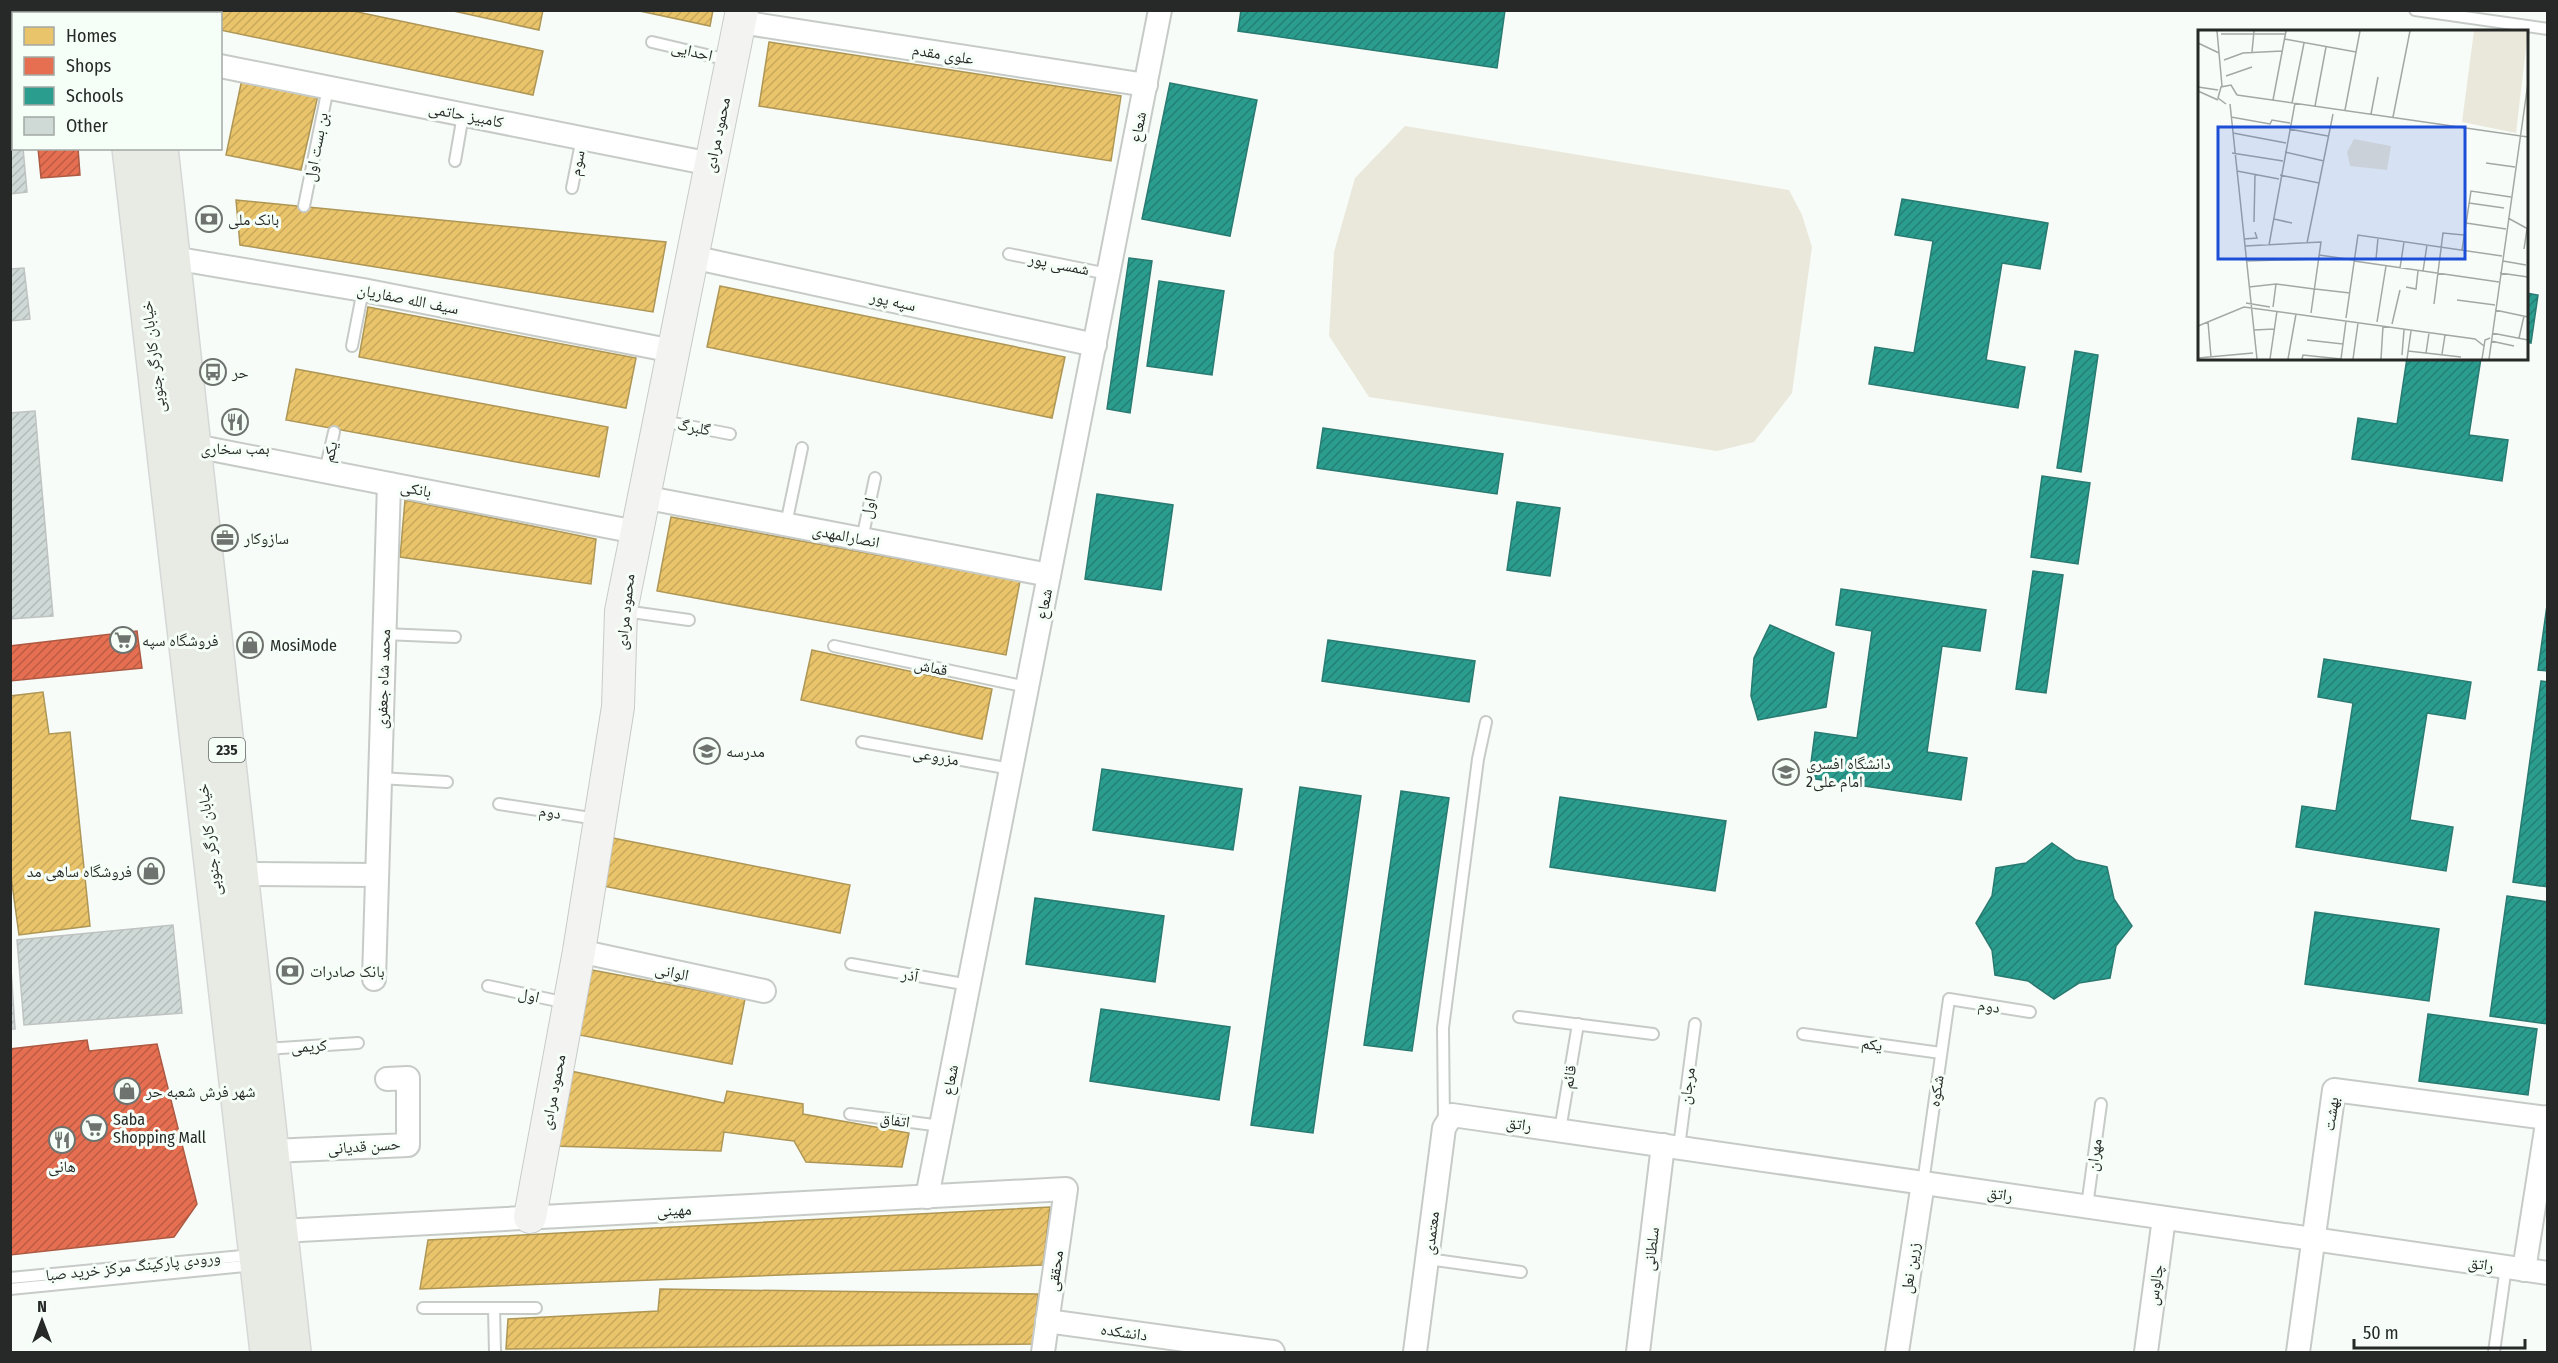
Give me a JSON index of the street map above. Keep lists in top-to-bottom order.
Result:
{
  "streets": {
    "main road": ["خیابان کارگر جنوبی", "235"],
    "street": [
      "علوی مقدم",
      "کامبیز حاتمی",
      "شعاع",
      "محمود مرادی",
      "سیف الله صفاریان",
      "سپه پور",
      "بانکی",
      "انصارالمهدی",
      "محمد شاه جعفری",
      "الوانی",
      "بهشت",
      "راتق",
      "حسن قدیانی",
      "مهینی",
      "معتمدی",
      "سلطانی",
      "زرین نعل",
      "محققی",
      "چالوس",
      "دانشکده"
    ],
    "lane": [
      "احدایی",
      "بن بست اول",
      "سوم",
      "شمسی پور",
      "گلبرگ",
      "یکم",
      "اول",
      "قماش",
      "مزروعی",
      "دوم",
      "آذر",
      "کریمی",
      "قائم",
      "مرجان",
      "شکوه",
      "اتفاق",
      "مهران",
      "ورودی پارکینگ مرکز خرید صبا"
    ]
  },
  "crossings": [
    ["احدایی", "محمود مرادی"],
    ["علوی مقدم", "شعاع"],
    ["علوی مقدم", "محمود مرادی"],
    ["کامبیز حاتمی", "محمود مرادی"],
    ["کامبیز حاتمی", "بن بست اول"],
    ["کامبیز حاتمی", "سوم"],
    ["شعاع", "شمسی پور"],
    ["شعاع", "سپه پور"],
    ["شعاع", "انصارالمهدی"],
    ["شعاع", "قماش"],
    ["شعاع", "مزروعی"],
    ["شعاع", "آذر"],
    ["شعاع", "اتفاق"],
    ["شعاع", "مهینی"],
    ["محمود مرادی", "سیف الله صفاریان"],
    ["محمود مرادی", "سپه پور"],
    ["محمود مرادی", "گلبرگ"],
    ["محمود مرادی", "بانکی"],
    ["محمود مرادی", "اول"],
    ["محمود مرادی", "انصارالمهدی"],
    ["محمود مرادی", "دوم"],
    ["محمود مرادی", "الوانی"],
    ["محمود مرادی", "مهینی"],
    ["سیف الله صفاریان", "خیابان کارگر جنوبی"],
    ["خیابان کارگر جنوبی", "بانکی"],
    ["خیابان کارگر جنوبی", "کریمی"],
    ["خیابان کارگر جنوبی", "حسن قدیانی"],
    ["خیابان کارگر جنوبی", "مهینی"],
    ["خیابان کارگر جنوبی", "ورودی پارکینگ مرکز خرید صبا"],
    ["یکم", "بانکی"],
    ["یکم", "شکوه"],
    ["بانکی", "محمد شاه جعفری"],
    ["اول", "انصارالمهدی"],
    ["دوم", "شکوه"],
    ["قائم", "راتق"],
    ["مرجان", "راتق"],
    ["مرجان", "سلطانی"],
    ["شکوه", "راتق"],
    ["شکوه", "زرین نعل"],
    ["بهشت", "راتق"],
    ["راتق", "مهران"],
    ["راتق", "معتمدی"],
    ["راتق", "سلطانی"],
    ["راتق", "زرین نعل"],
    ["راتق", "چالوس"],
    ["مهینی", "محققی"],
    ["محققی", "دانشکده"]
  ],
  "places": {
    "bank": ["بانک ملی", "بانک صادرات"],
    "bus stop": ["حر"],
    "restaurant": ["بمب سخاری", "هانی"],
    "office": ["سازوکار"],
    "supermarket": ["فروشگاه سپه", "Saba Shopping Mall"],
    "shop": ["MosiMode", "فروشگاه ساهی مد", "شهر فرش شعبه حر"],
    "school or university": ["مدرسه", "دانشگاه افسری امام علی2"]
  },
  "legend": [
    "Homes",
    "Shops",
    "Schools",
    "Other"
  ],
  "scale_bar": "50 m",
  "north": "top"
}
